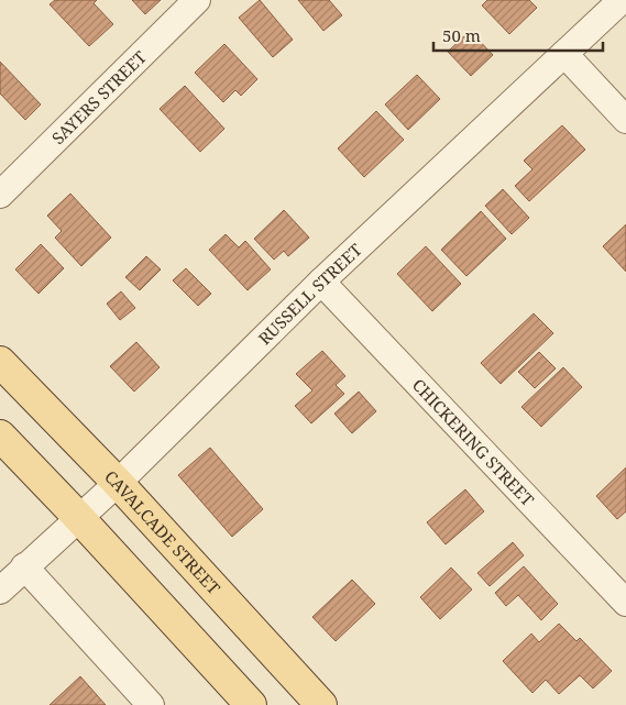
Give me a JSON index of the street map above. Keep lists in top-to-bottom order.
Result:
{
  "streets": {
    "main road": ["CAVALCADE STREET"],
    "street": ["SAYERS STREET", "RUSSELL STREET", "CHICKERING STREET"]
  },
  "crossings": [
    ["RUSSELL STREET", "CHICKERING STREET"],
    ["RUSSELL STREET", "CAVALCADE STREET"]
  ],
  "scale_bar": "50 m"
}
